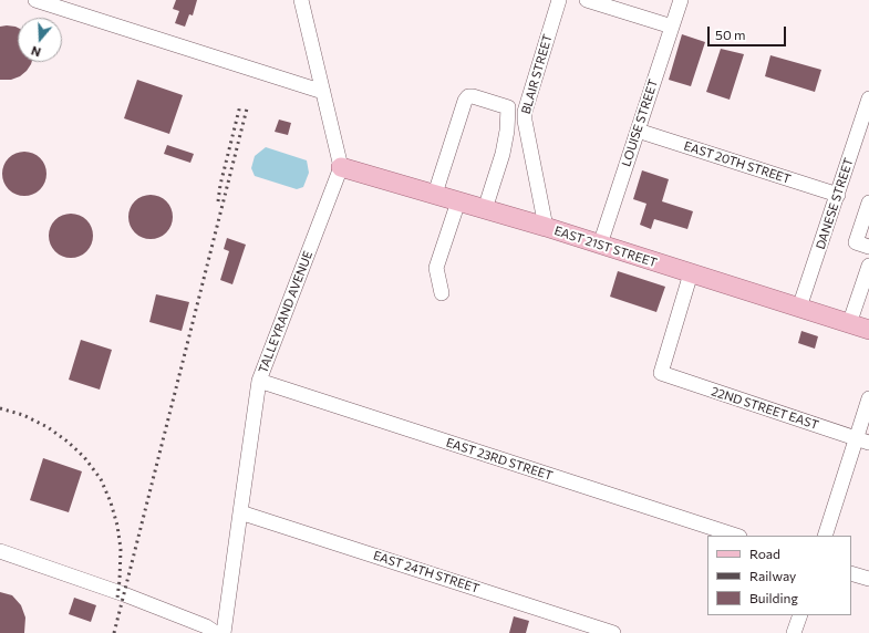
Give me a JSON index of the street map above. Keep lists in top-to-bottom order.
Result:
{
  "streets": {
    "main road": ["EAST 21ST STREET"],
    "street": [
      "BLAIR STREET",
      "LOUISE STREET",
      "EAST 20TH STREET",
      "DANESE STREET",
      "TALLEYRAND AVENUE",
      "22ND STREET EAST",
      "EAST 23RD STREET",
      "EAST 24TH STREET"
    ]
  },
  "crossings": [
    ["BLAIR STREET", "EAST 21ST STREET"],
    ["LOUISE STREET", "EAST 20TH STREET"],
    ["LOUISE STREET", "EAST 21ST STREET"],
    ["EAST 20TH STREET", "DANESE STREET"],
    ["DANESE STREET", "EAST 21ST STREET"],
    ["EAST 21ST STREET", "TALLEYRAND AVENUE"],
    ["EAST 21ST STREET", "22ND STREET EAST"],
    ["TALLEYRAND AVENUE", "EAST 23RD STREET"],
    ["TALLEYRAND AVENUE", "EAST 24TH STREET"]
  ],
  "legend": ["Road", "Railway", "Building"],
  "scale_bar": "50 m",
  "north": "bottom"
}
